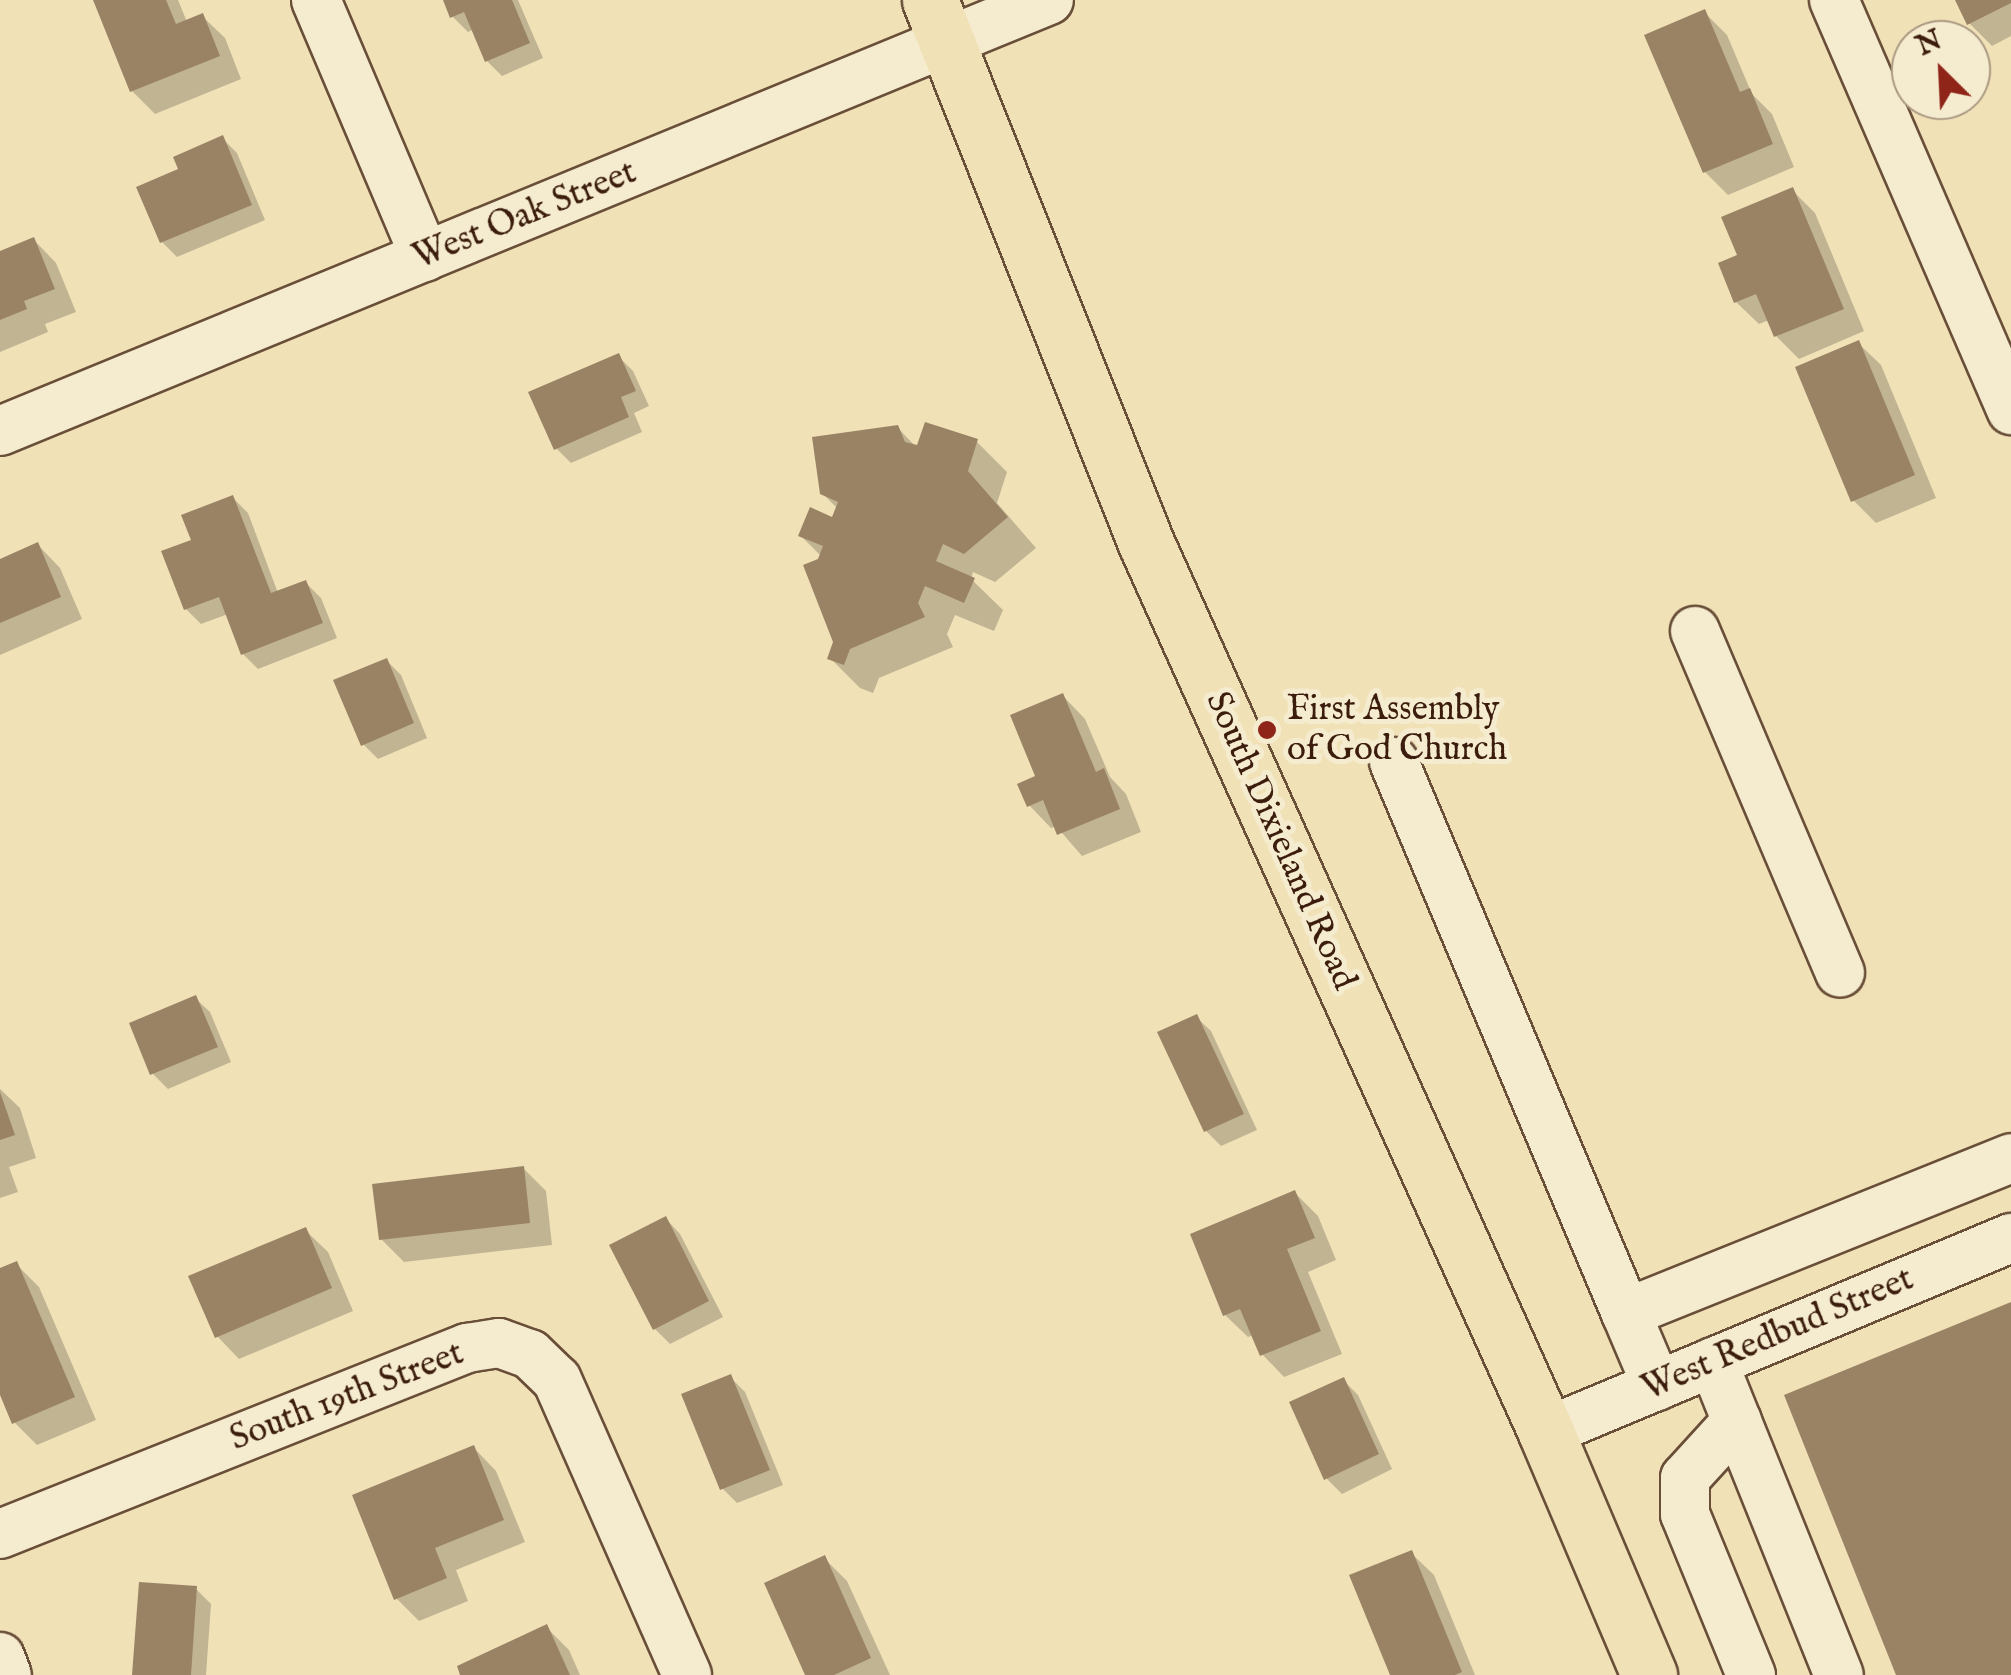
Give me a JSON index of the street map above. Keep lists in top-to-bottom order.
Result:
{
  "streets": {
    "main road": ["South Dixieland Road"],
    "street": ["West Oak Street", "West Redbud Street", "South 19th Street"]
  },
  "crossings": [
    ["West Oak Street", "South Dixieland Road"],
    ["South Dixieland Road", "West Redbud Street"]
  ],
  "places": ["First Assembly of God Church"],
  "north": "top left"
}
